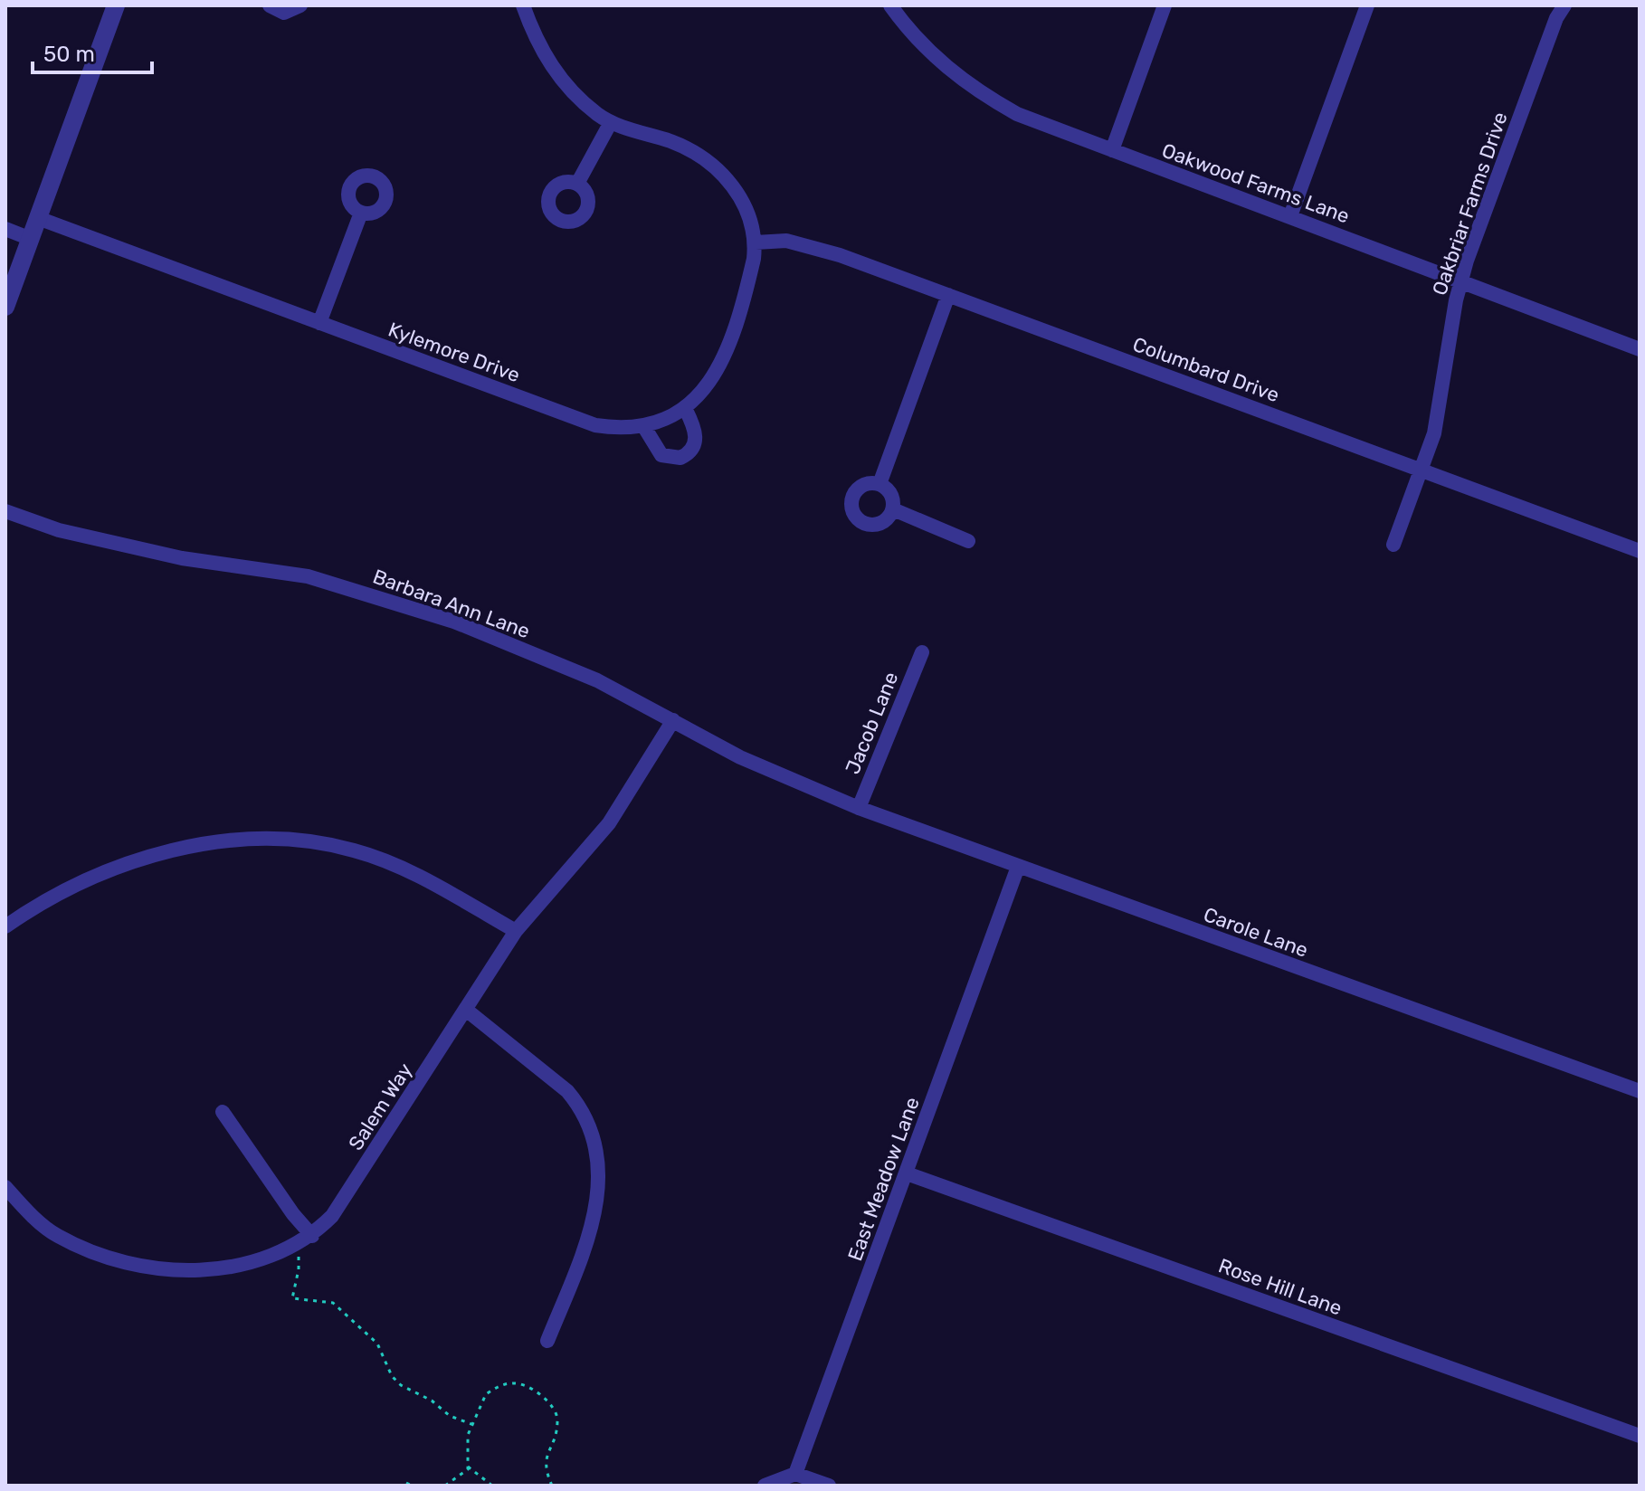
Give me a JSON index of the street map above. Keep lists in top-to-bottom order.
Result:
{
  "streets": {
    "street": [
      "Oakwood Farms Lane",
      "Oakbriar Farms Drive",
      "Kylemore Drive",
      "Columbard Drive",
      "Barbara Ann Lane",
      "Jacob Lane",
      "Carole Lane",
      "Salem Way",
      "East Meadow Lane",
      "Rose Hill Lane"
    ]
  },
  "crossings": [
    ["Oakwood Farms Lane", "Oakbriar Farms Drive"],
    ["Oakbriar Farms Drive", "Columbard Drive"],
    ["Kylemore Drive", "Columbard Drive"],
    ["Barbara Ann Lane", "Jacob Lane"],
    ["Barbara Ann Lane", "Carole Lane"],
    ["Barbara Ann Lane", "Salem Way"],
    ["Jacob Lane", "Carole Lane"],
    ["Carole Lane", "East Meadow Lane"],
    ["East Meadow Lane", "Rose Hill Lane"]
  ],
  "scale_bar": "50 m"
}
